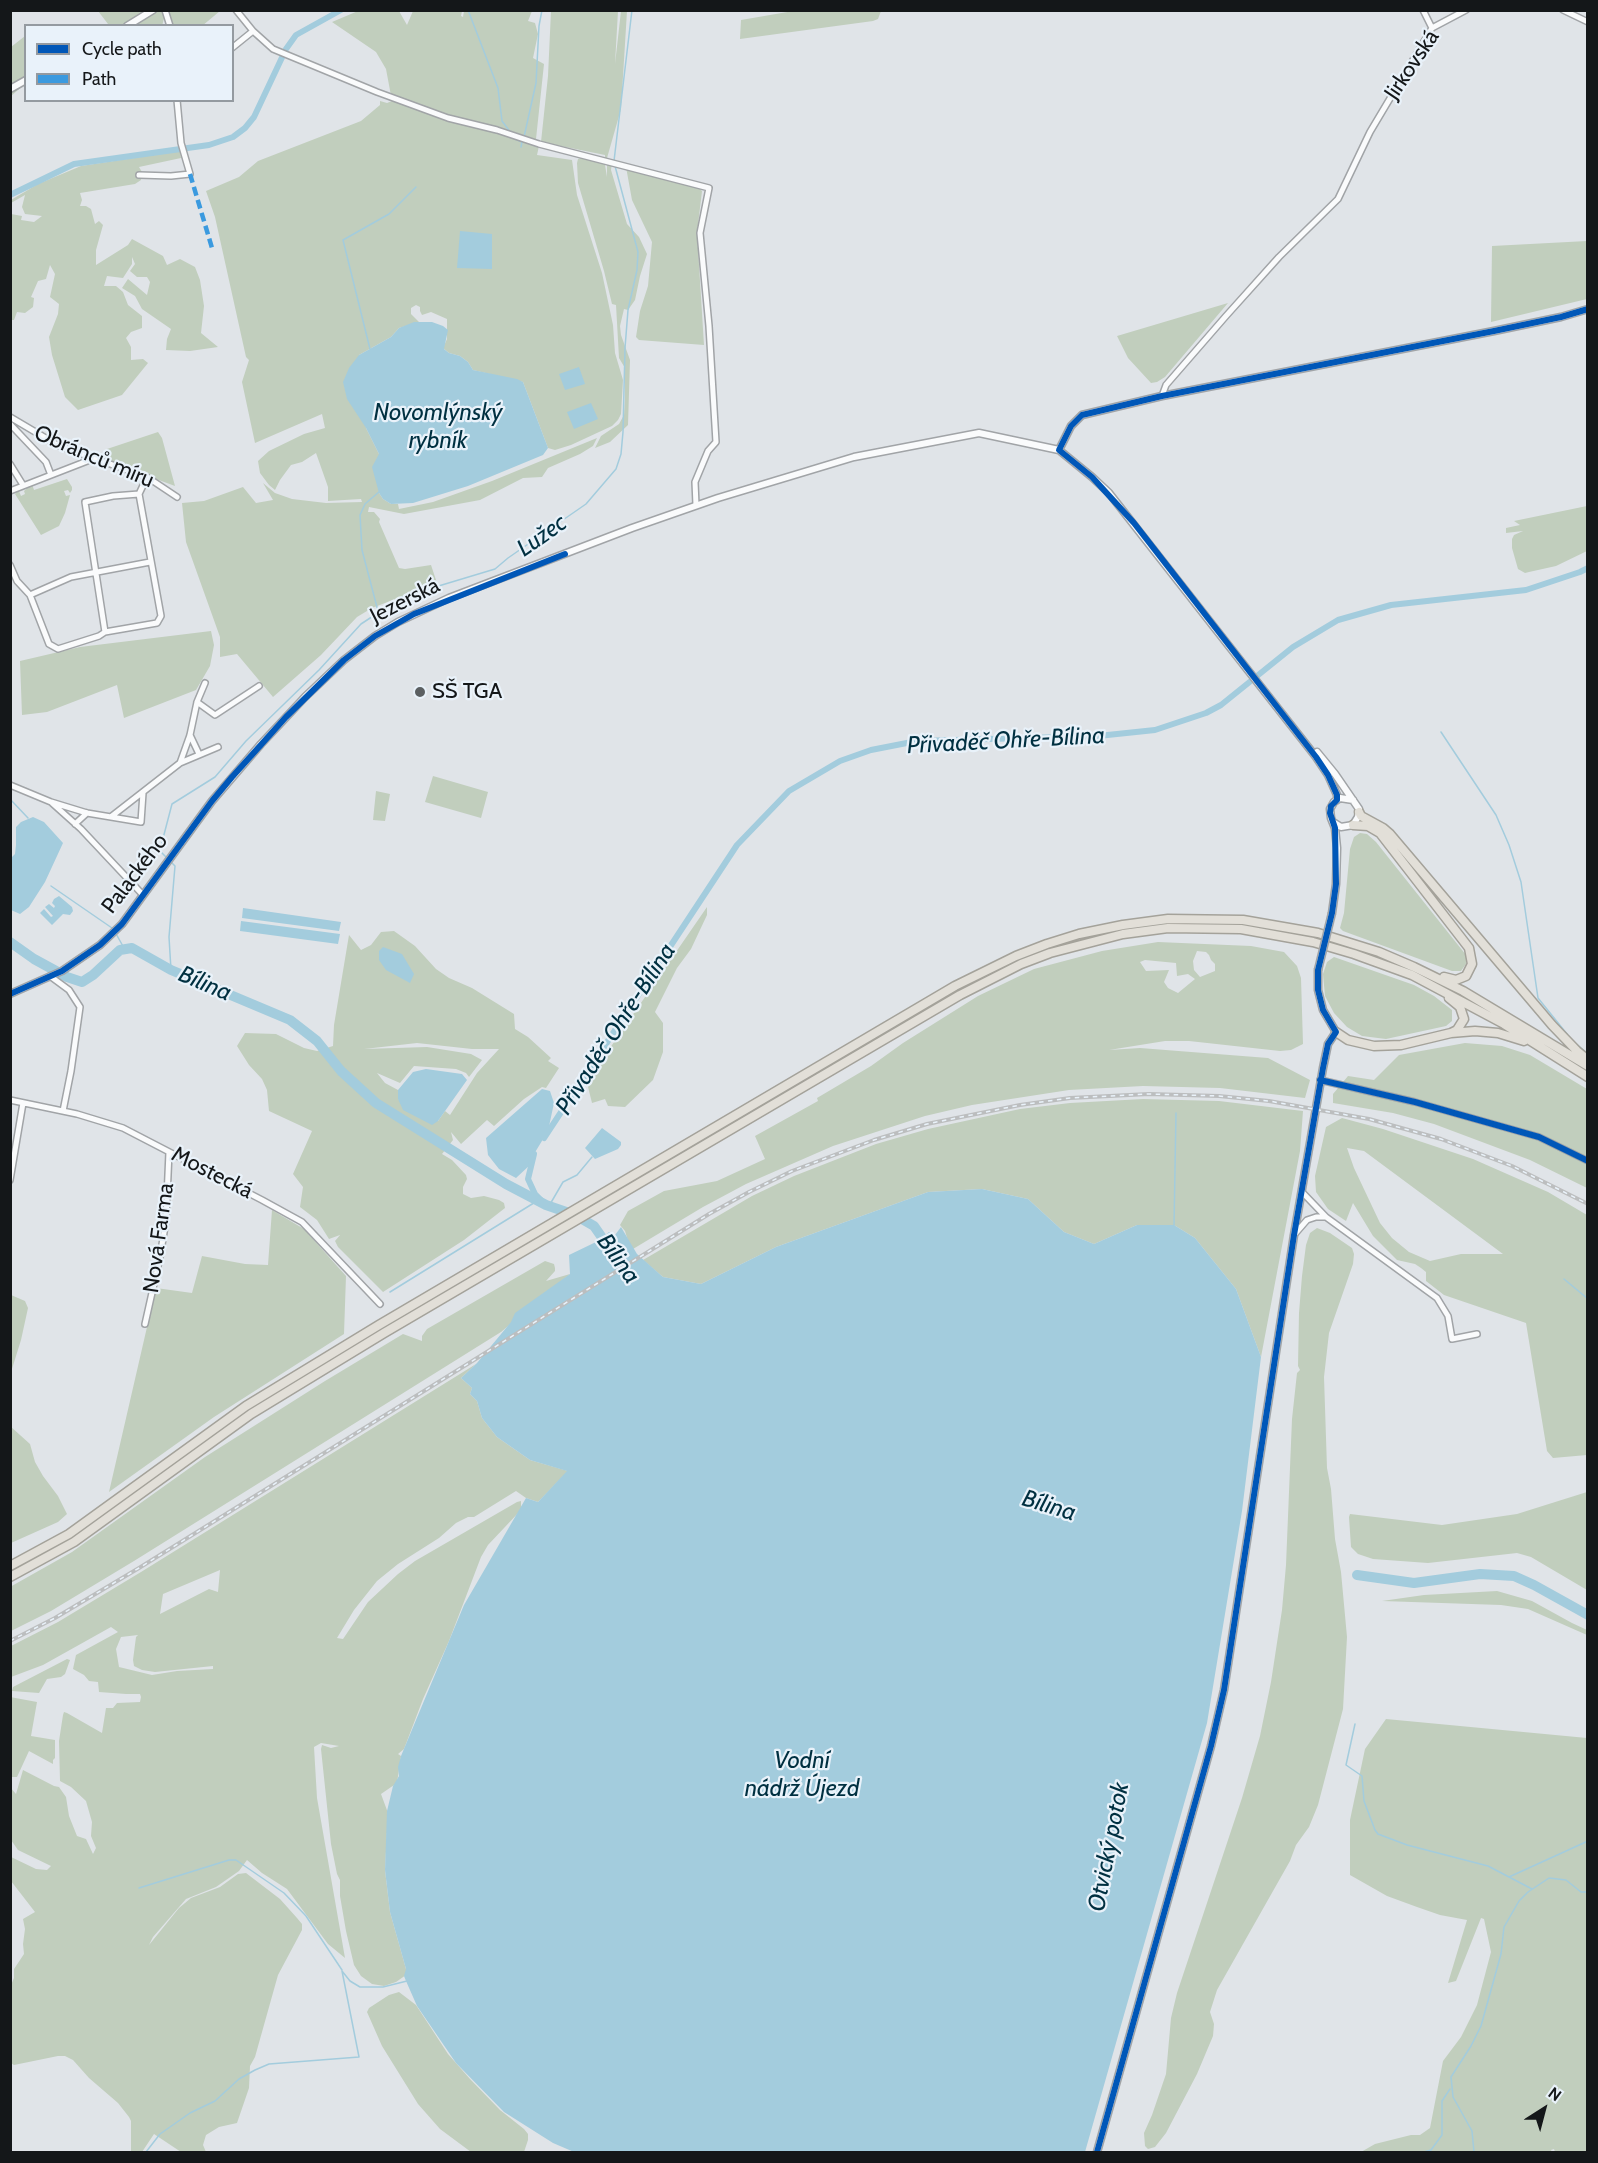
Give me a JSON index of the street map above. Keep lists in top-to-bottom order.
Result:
{
  "streets": {
    "street": [
      "Jirkovská",
      "Obránců míru",
      "Jezerská",
      "Palackého",
      "Mostecká",
      "Nová Farma"
    ]
  },
  "crossings": [
    ["Jezerská", "Palackého"],
    ["Mostecká", "Nová Farma"]
  ],
  "water": [
    "Novomlýnský rybník",
    "Lužec",
    "Přivaděč Ohře-Bílina",
    "Bílina",
    "Vodní nádrž Újezd",
    "Otvický potok"
  ],
  "places": ["SŠ TGA"],
  "legend": ["Cycle path", "Path"],
  "north": "top right"
}
